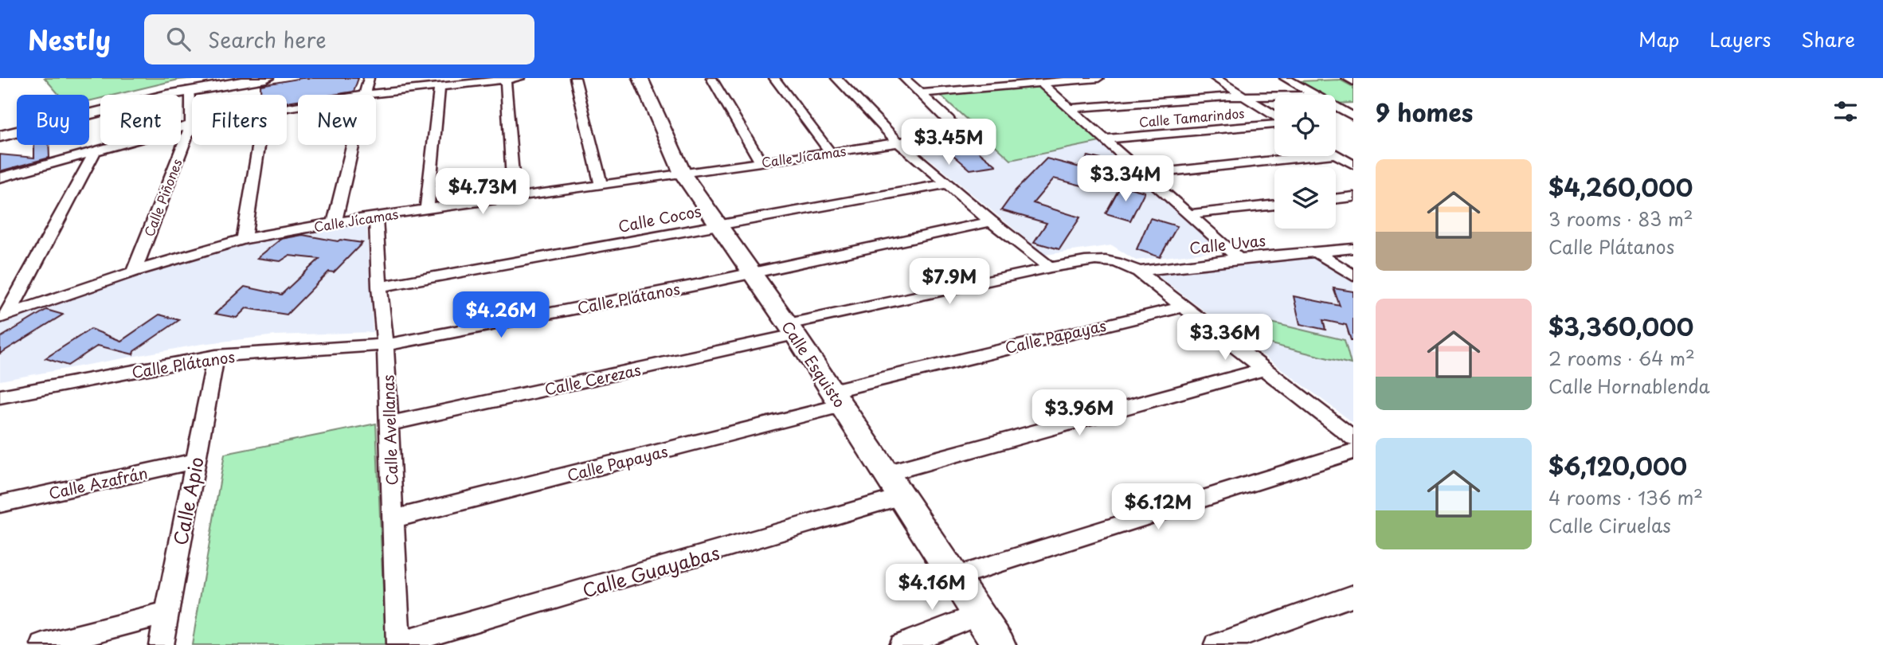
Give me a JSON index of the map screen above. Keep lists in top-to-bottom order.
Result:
{
  "streets": {
    "street": [
      "Calle Tamarindos",
      "Calle Jícamas",
      "Calle Piñones",
      "Calle Cocos",
      "Calle Uvas",
      "Calle Plátanos",
      "Calle Papayas",
      "Calle Esquisto",
      "Calle Cerezas",
      "Calle Avellanas",
      "Calle Azafrán",
      "Calle Apio",
      "Calle Guayabas"
    ]
  },
  "crossings": [
    ["Calle Jícamas", "Calle Piñones"],
    ["Calle Jícamas", "Calle Esquisto"],
    ["Calle Jícamas", "Calle Avellanas"],
    ["Calle Cocos", "Calle Esquisto"],
    ["Calle Cocos", "Calle Avellanas"],
    ["Calle Uvas", "Calle Cerezas"],
    ["Calle Plátanos", "Calle Esquisto"],
    ["Calle Plátanos", "Calle Avellanas"],
    ["Calle Plátanos", "Calle Apio"],
    ["Calle Papayas", "Calle Esquisto"],
    ["Calle Papayas", "Calle Avellanas"],
    ["Calle Esquisto", "Calle Cerezas"],
    ["Calle Esquisto", "Calle Guayabas"],
    ["Calle Cerezas", "Calle Avellanas"],
    ["Calle Avellanas", "Calle Guayabas"],
    ["Calle Azafrán", "Calle Apio"]
  ],
  "page": {
    "header": "Nestly",
    "search": "Search here",
    "nav": ["Map", "Layers", "Share"],
    "heading": "9 homes",
    "chip": [
      "Buy",
      "Rent",
      "Filters",
      "New"
    ],
    "price": [
      "$3.45M",
      "$3.34M",
      "$4.73M",
      "$7.9M",
      "$4.26M",
      "$3.36M",
      "$3.96M",
      "$6.12M",
      "$4.16M"
    ],
    "list": [
      {
        "name": "$4,260,000",
        "note": "3 rooms · 83 m² · Calle Plátanos"
      },
      {
        "name": "$3,360,000",
        "note": "2 rooms · 64 m² · Calle Hornablenda"
      },
      {
        "name": "$6,120,000",
        "note": "4 rooms · 136 m² · Calle Ciruelas"
      }
    ]
  }
}
